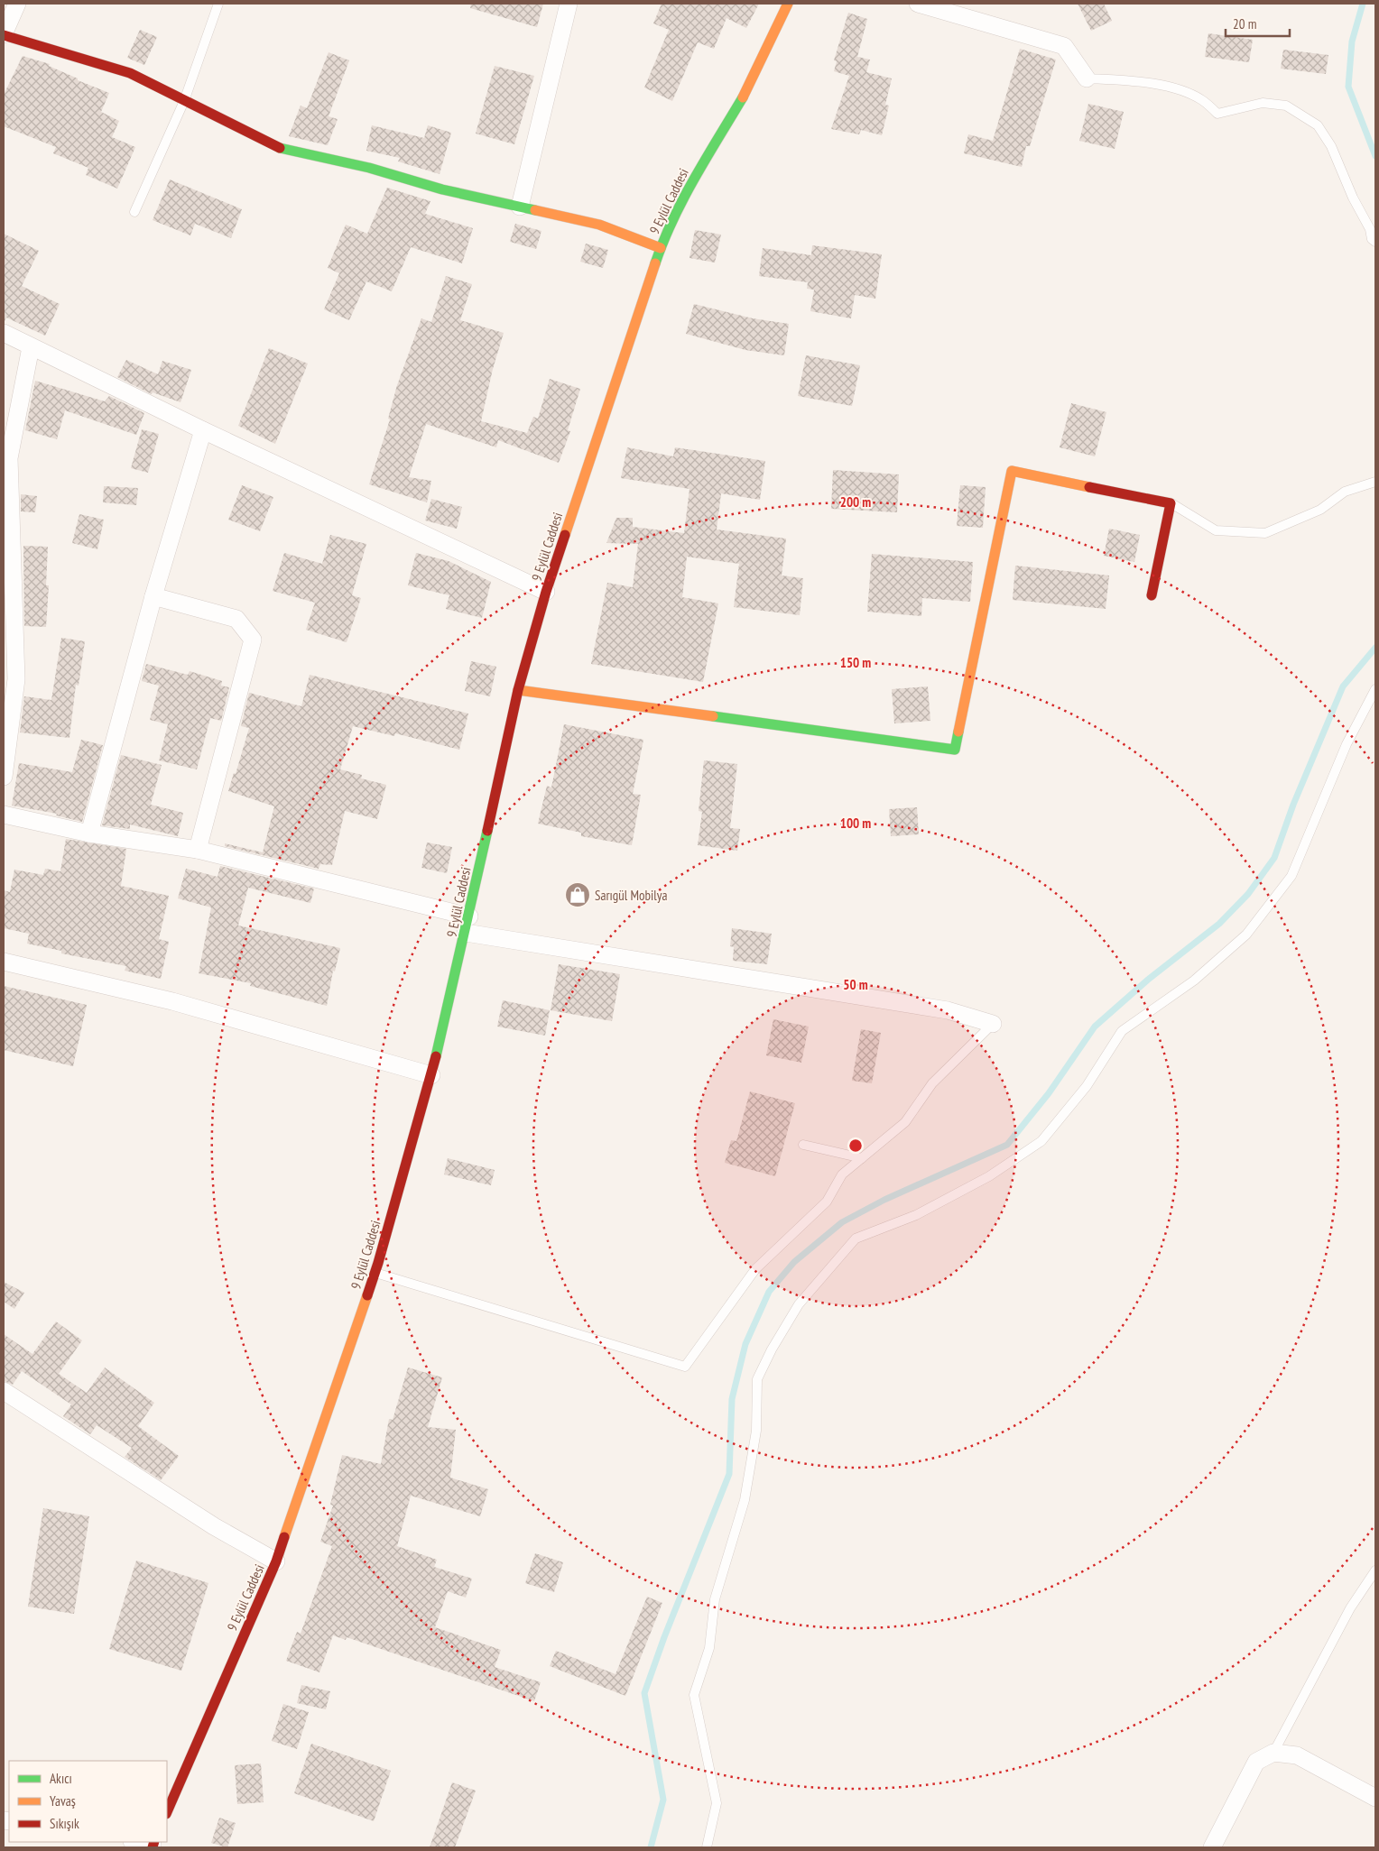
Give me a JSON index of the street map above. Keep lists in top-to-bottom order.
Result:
{
  "streets": {
    "main road": ["9 Eylül Caddesi"]
  },
  "places": {
    "shop": ["Sarıgül Mobilya"]
  },
  "legend": ["Akıcı", "Yavaş", "Sıkışık"],
  "scale_bar": "20 m",
  "rings": [
    "200 m",
    "150 m",
    "100 m",
    "50 m"
  ]
}
